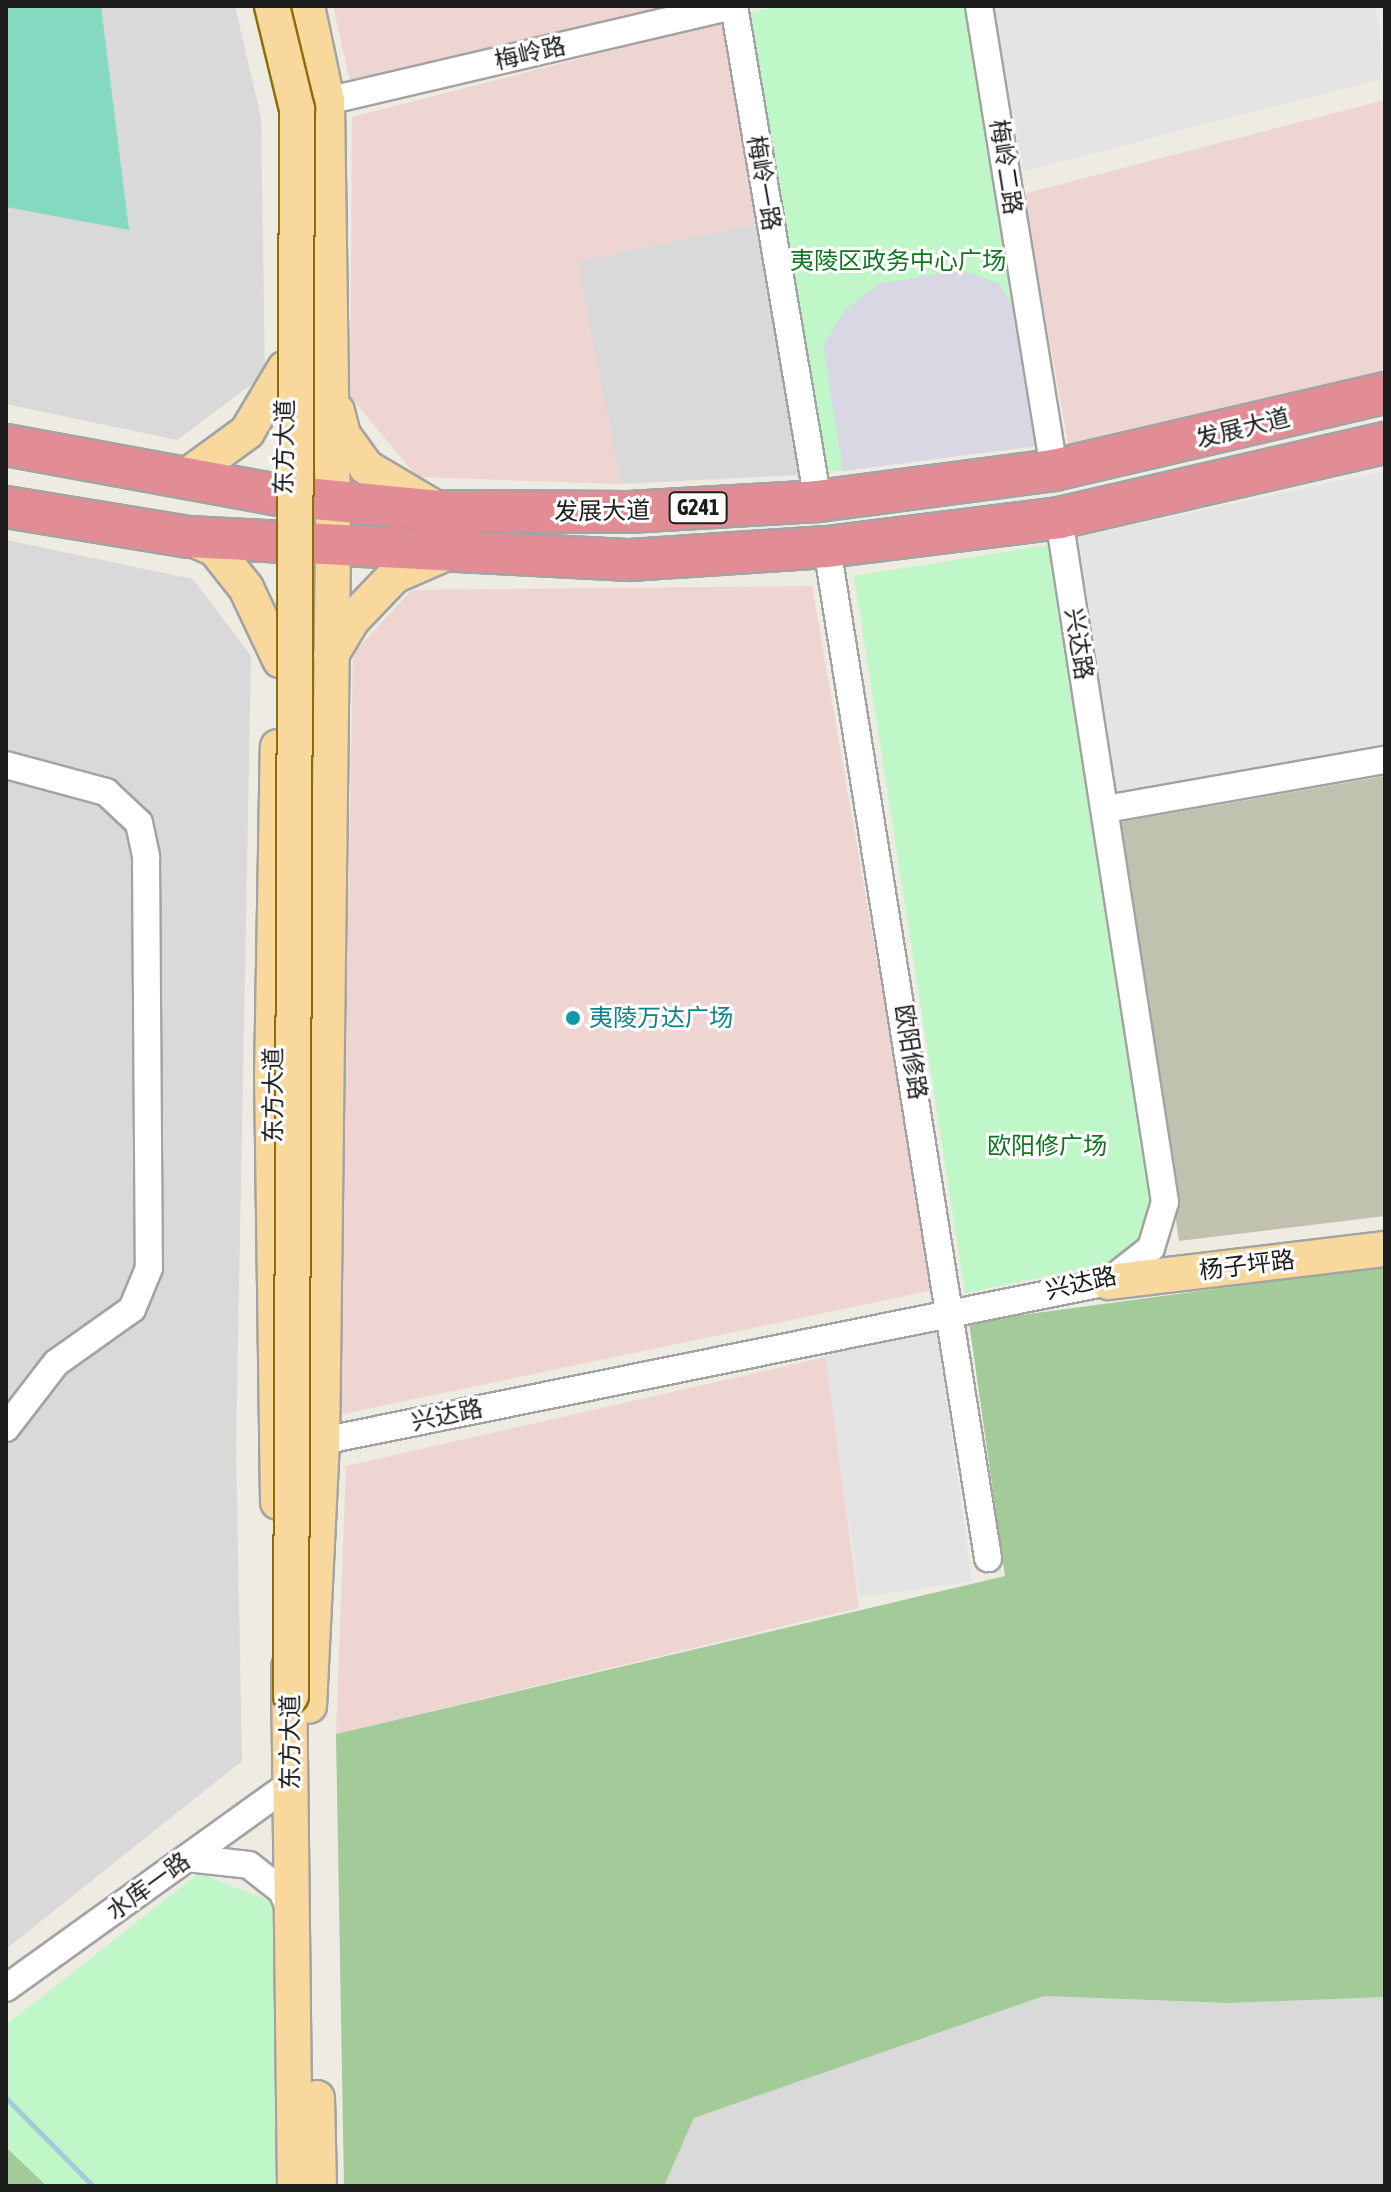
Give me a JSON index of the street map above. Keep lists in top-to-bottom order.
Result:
{
  "streets": {
    "highway": ["发展大道", "G241"],
    "main road": ["东方大道", "杨子坪路"],
    "street": [
      "梅岭路",
      "梅岭二路",
      "梅岭一路",
      "兴达路",
      "欧阳修路",
      "水库一路"
    ]
  },
  "crossings": [
    ["梅岭路", "梅岭一路"],
    ["梅岭路", "东方大道"],
    ["梅岭二路", "发展大道"],
    ["梅岭一路", "发展大道"],
    ["发展大道", "东方大道"],
    ["发展大道", "兴达路"],
    ["发展大道", "欧阳修路"],
    ["东方大道", "兴达路"],
    ["东方大道", "水库一路"],
    ["兴达路", "欧阳修路"],
    ["兴达路", "杨子坪路"]
  ],
  "parks": ["夷陵区政务中心广场", "欧阳修广场"],
  "places": ["夷陵万达广场"]
}
